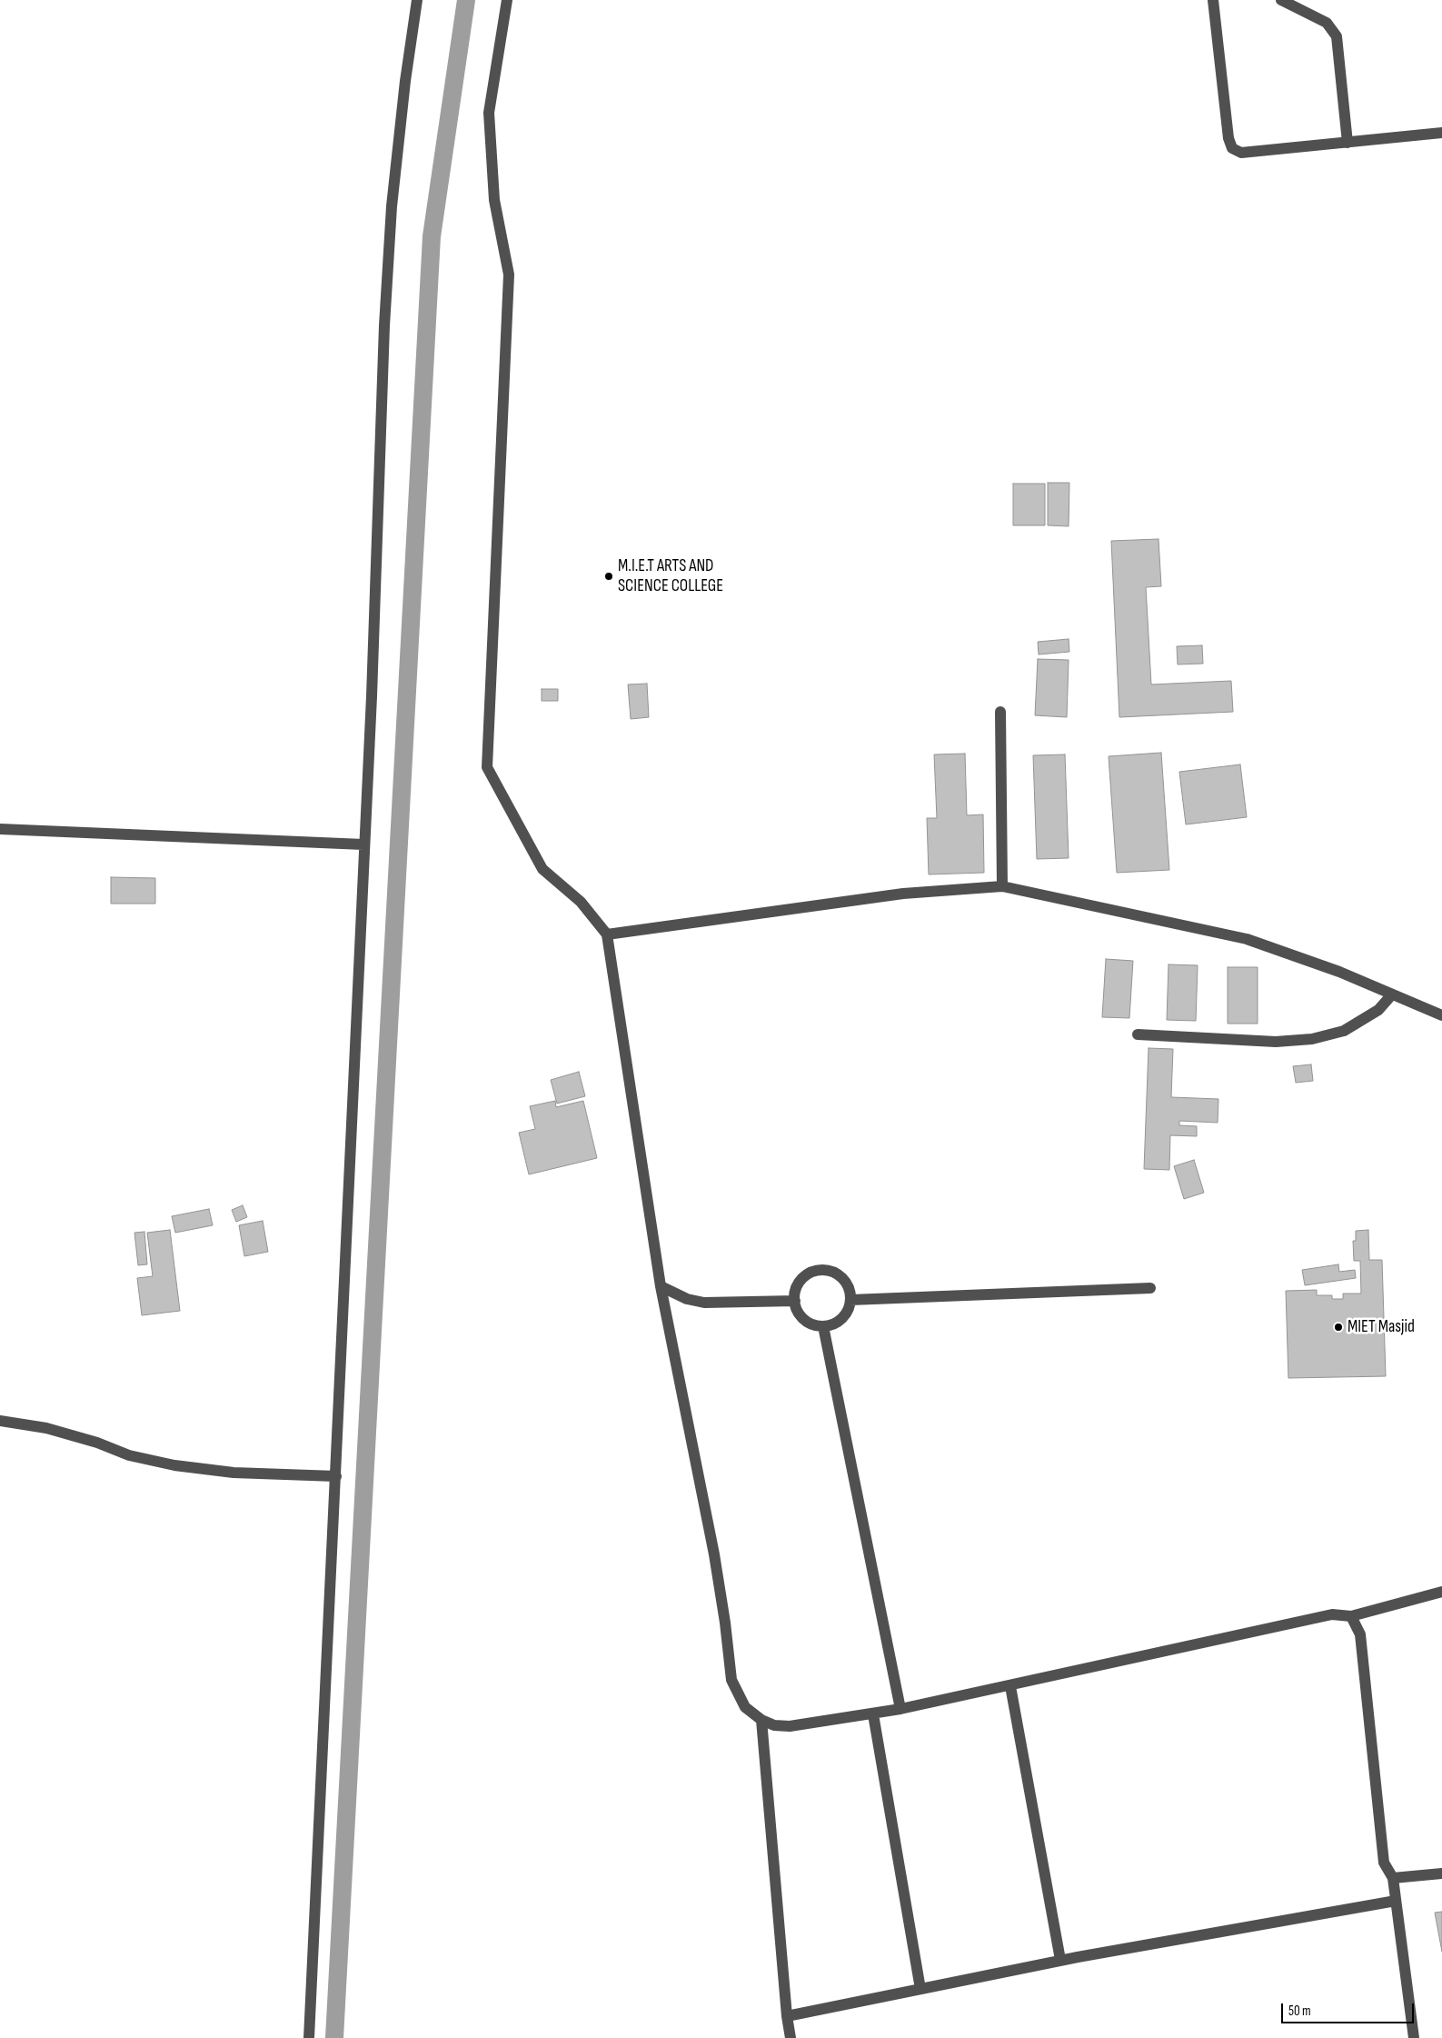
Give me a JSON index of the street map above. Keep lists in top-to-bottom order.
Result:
{
  "places": ["M.I.E.T ARTS AND SCIENCE COLLEGE", "MIET Masjid"],
  "scale_bar": "50 m"
}
